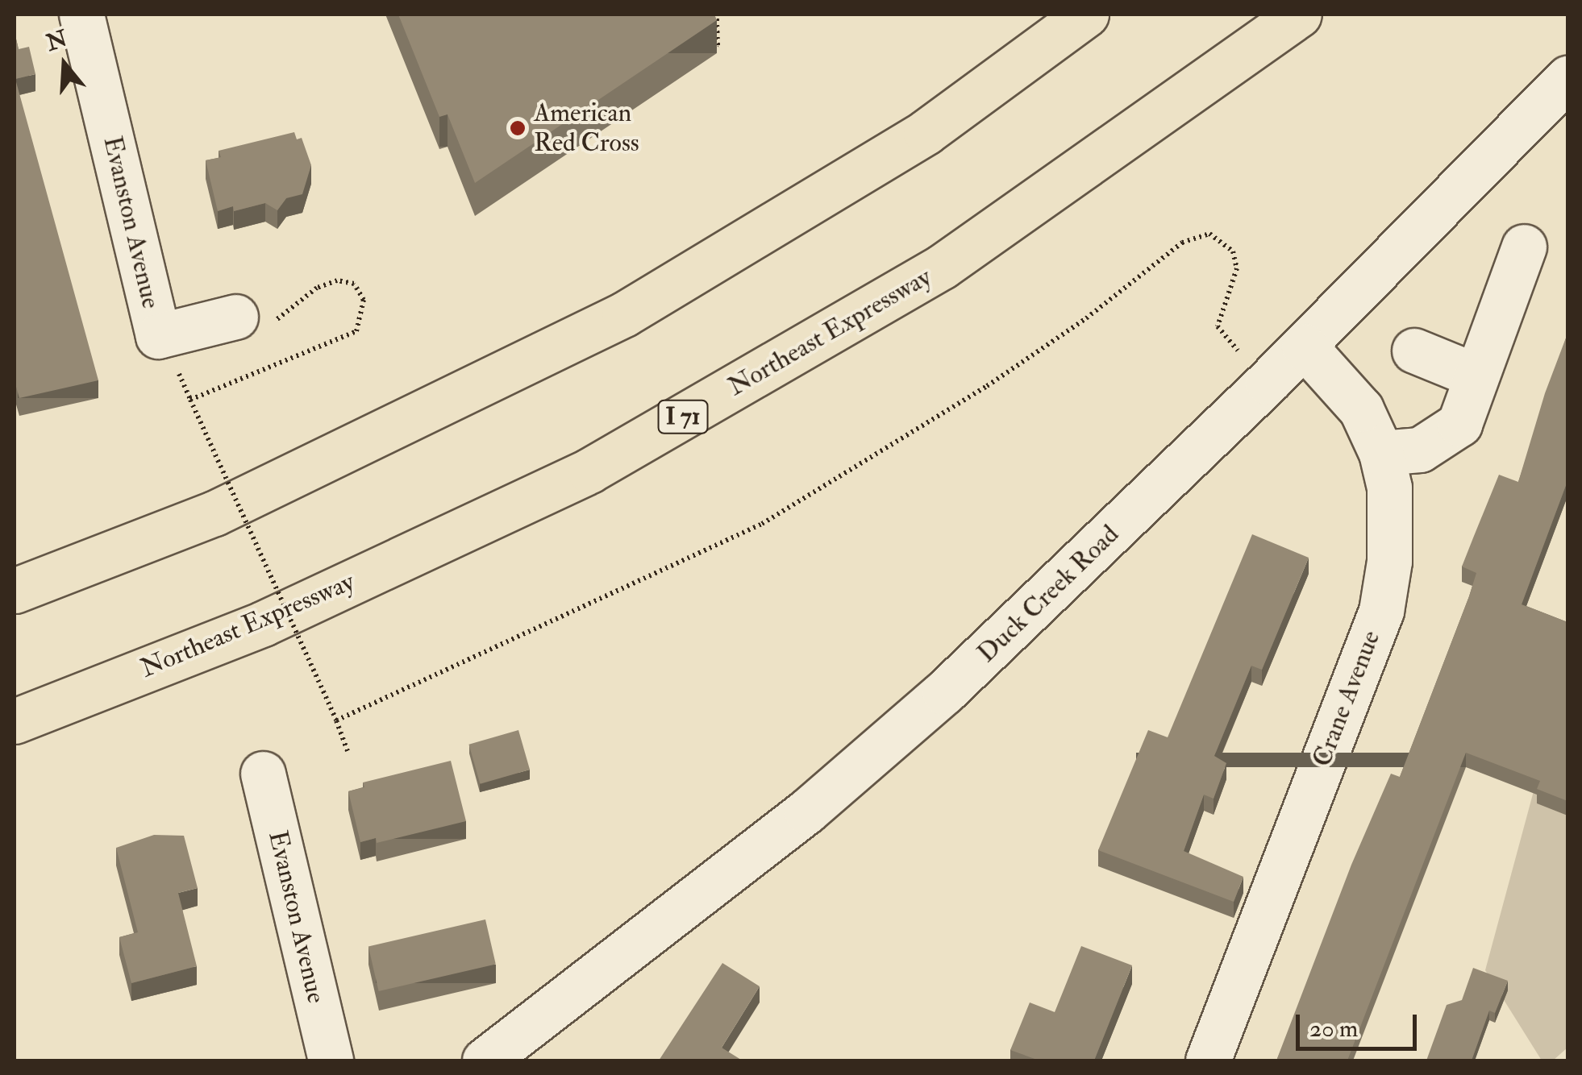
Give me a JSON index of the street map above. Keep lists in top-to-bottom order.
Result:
{
  "streets": {
    "highway": ["Northeast Expressway", "I 71"],
    "street": ["Evanston Avenue", "Duck Creek Road", "Crane Avenue"]
  },
  "crossings": [
    ["Duck Creek Road", "Crane Avenue"]
  ],
  "places": ["American Red Cross"],
  "scale_bar": "20 m",
  "north": "top"
}
